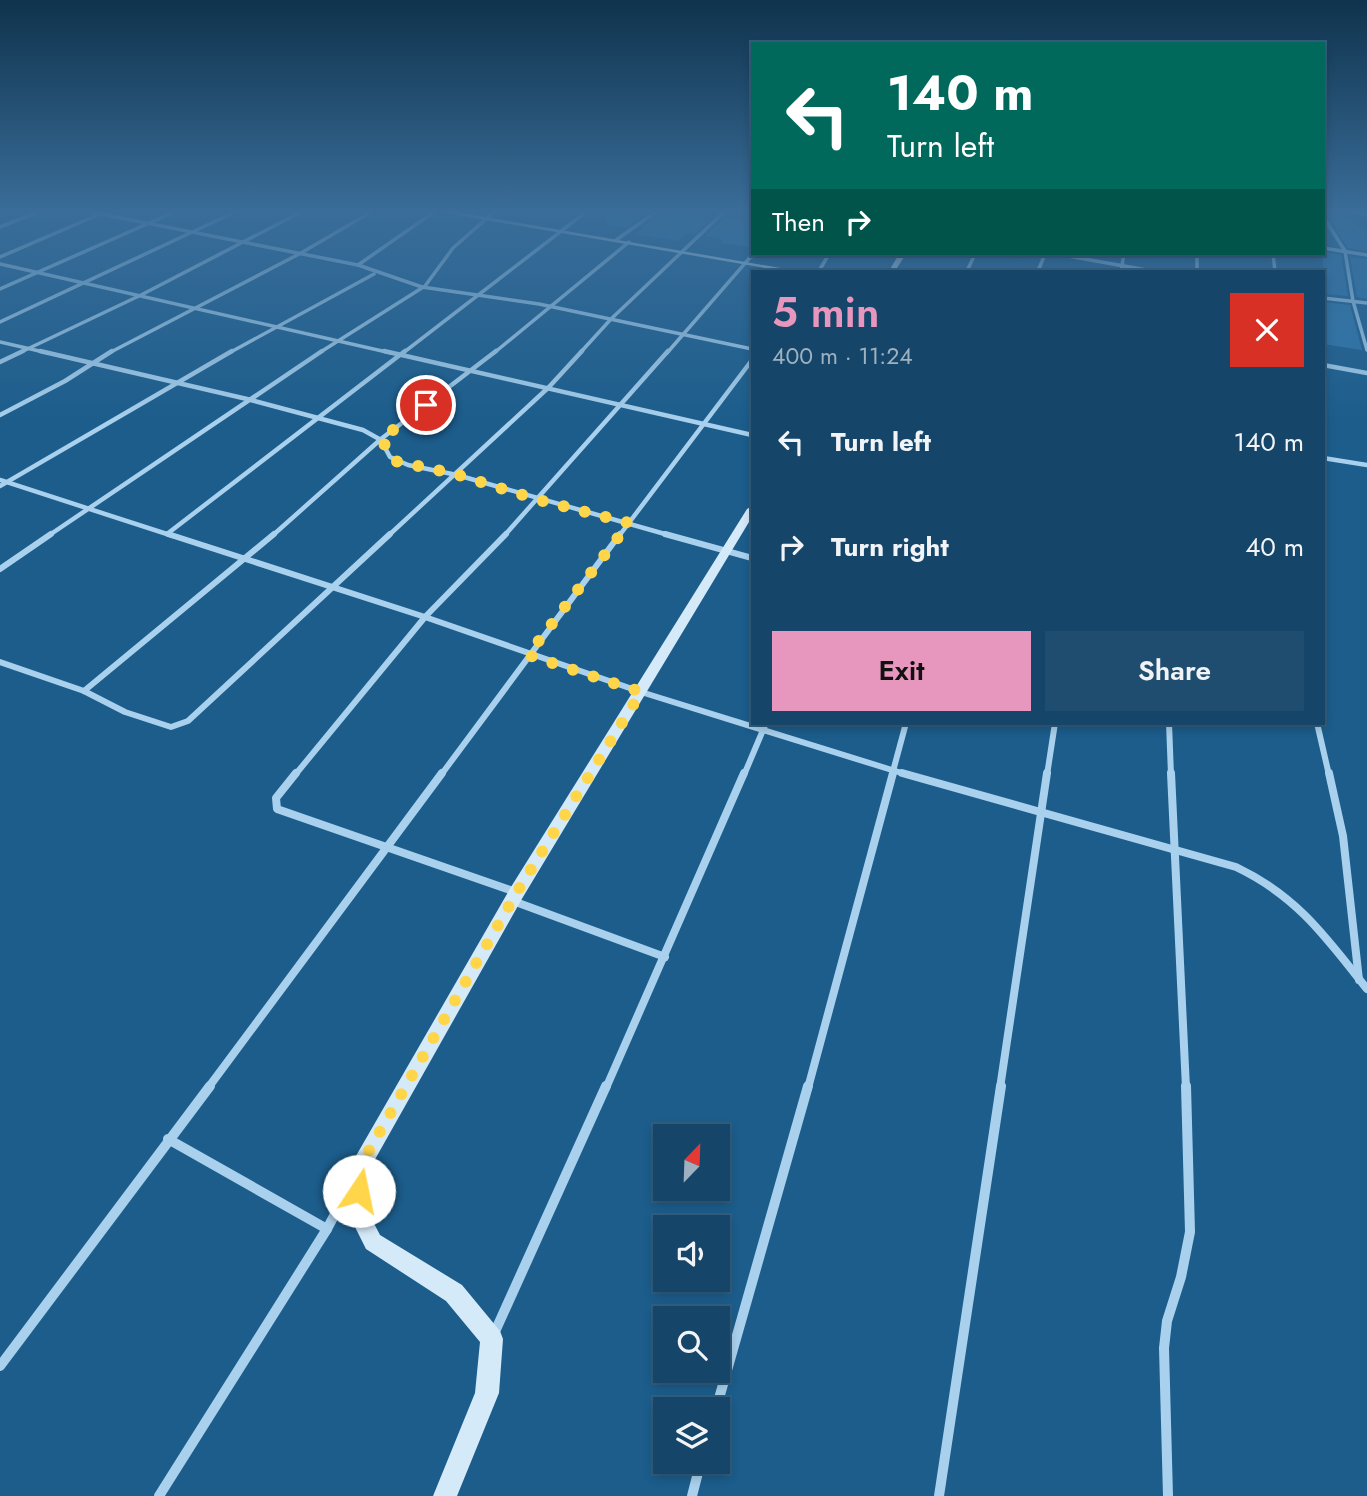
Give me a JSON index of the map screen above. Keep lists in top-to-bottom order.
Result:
{
  "north": "top right",
  "page": {
    "turn": ["140 m", "Turn left"],
    "then": "Then",
    "heading": ["5 min", "400 m · 11:24"],
    "list": [
      {
        "name": "Turn left",
        "value": "140 m"
      },
      {
        "name": "Turn right",
        "value": "40 m"
      }
    ],
    "buttons": ["Exit", "Share"]
  }
}
